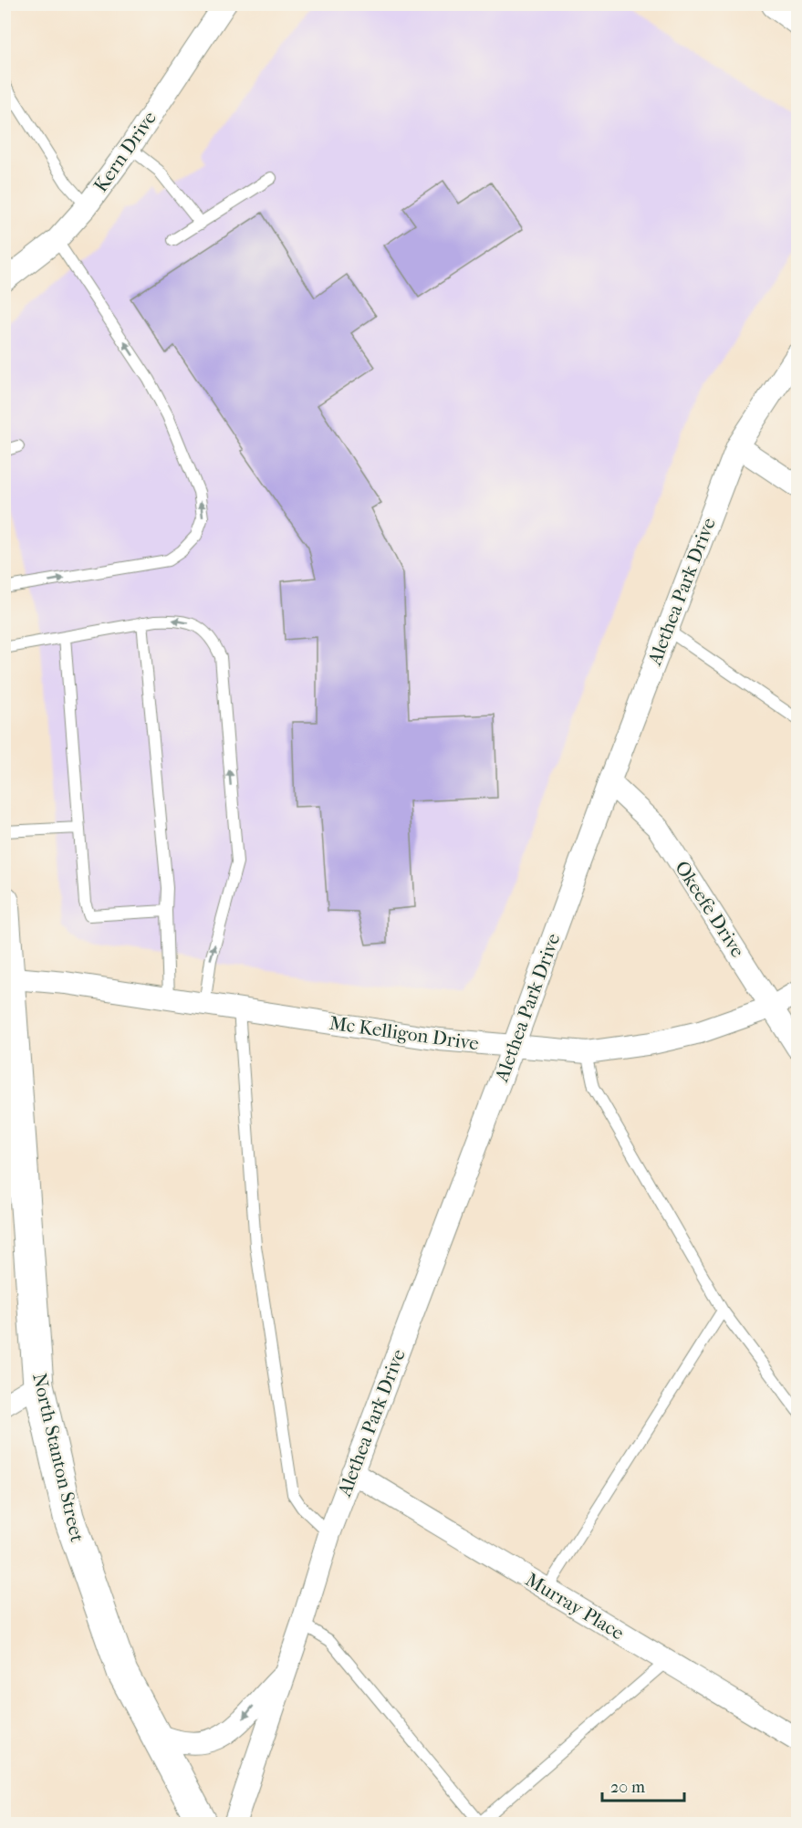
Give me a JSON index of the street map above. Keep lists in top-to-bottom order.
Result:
{
  "streets": {
    "street": [
      "Kern Drive",
      "Alethea Park Drive",
      "Okeefe Drive",
      "Mc Kelligon Drive",
      "North Stanton Street",
      "Murray Place"
    ]
  },
  "crossings": [
    ["Alethea Park Drive", "Okeefe Drive"],
    ["Alethea Park Drive", "Mc Kelligon Drive"],
    ["Alethea Park Drive", "North Stanton Street"],
    ["Alethea Park Drive", "Murray Place"],
    ["Okeefe Drive", "Mc Kelligon Drive"],
    ["Mc Kelligon Drive", "North Stanton Street"]
  ],
  "scale_bar": "20 m"
}
